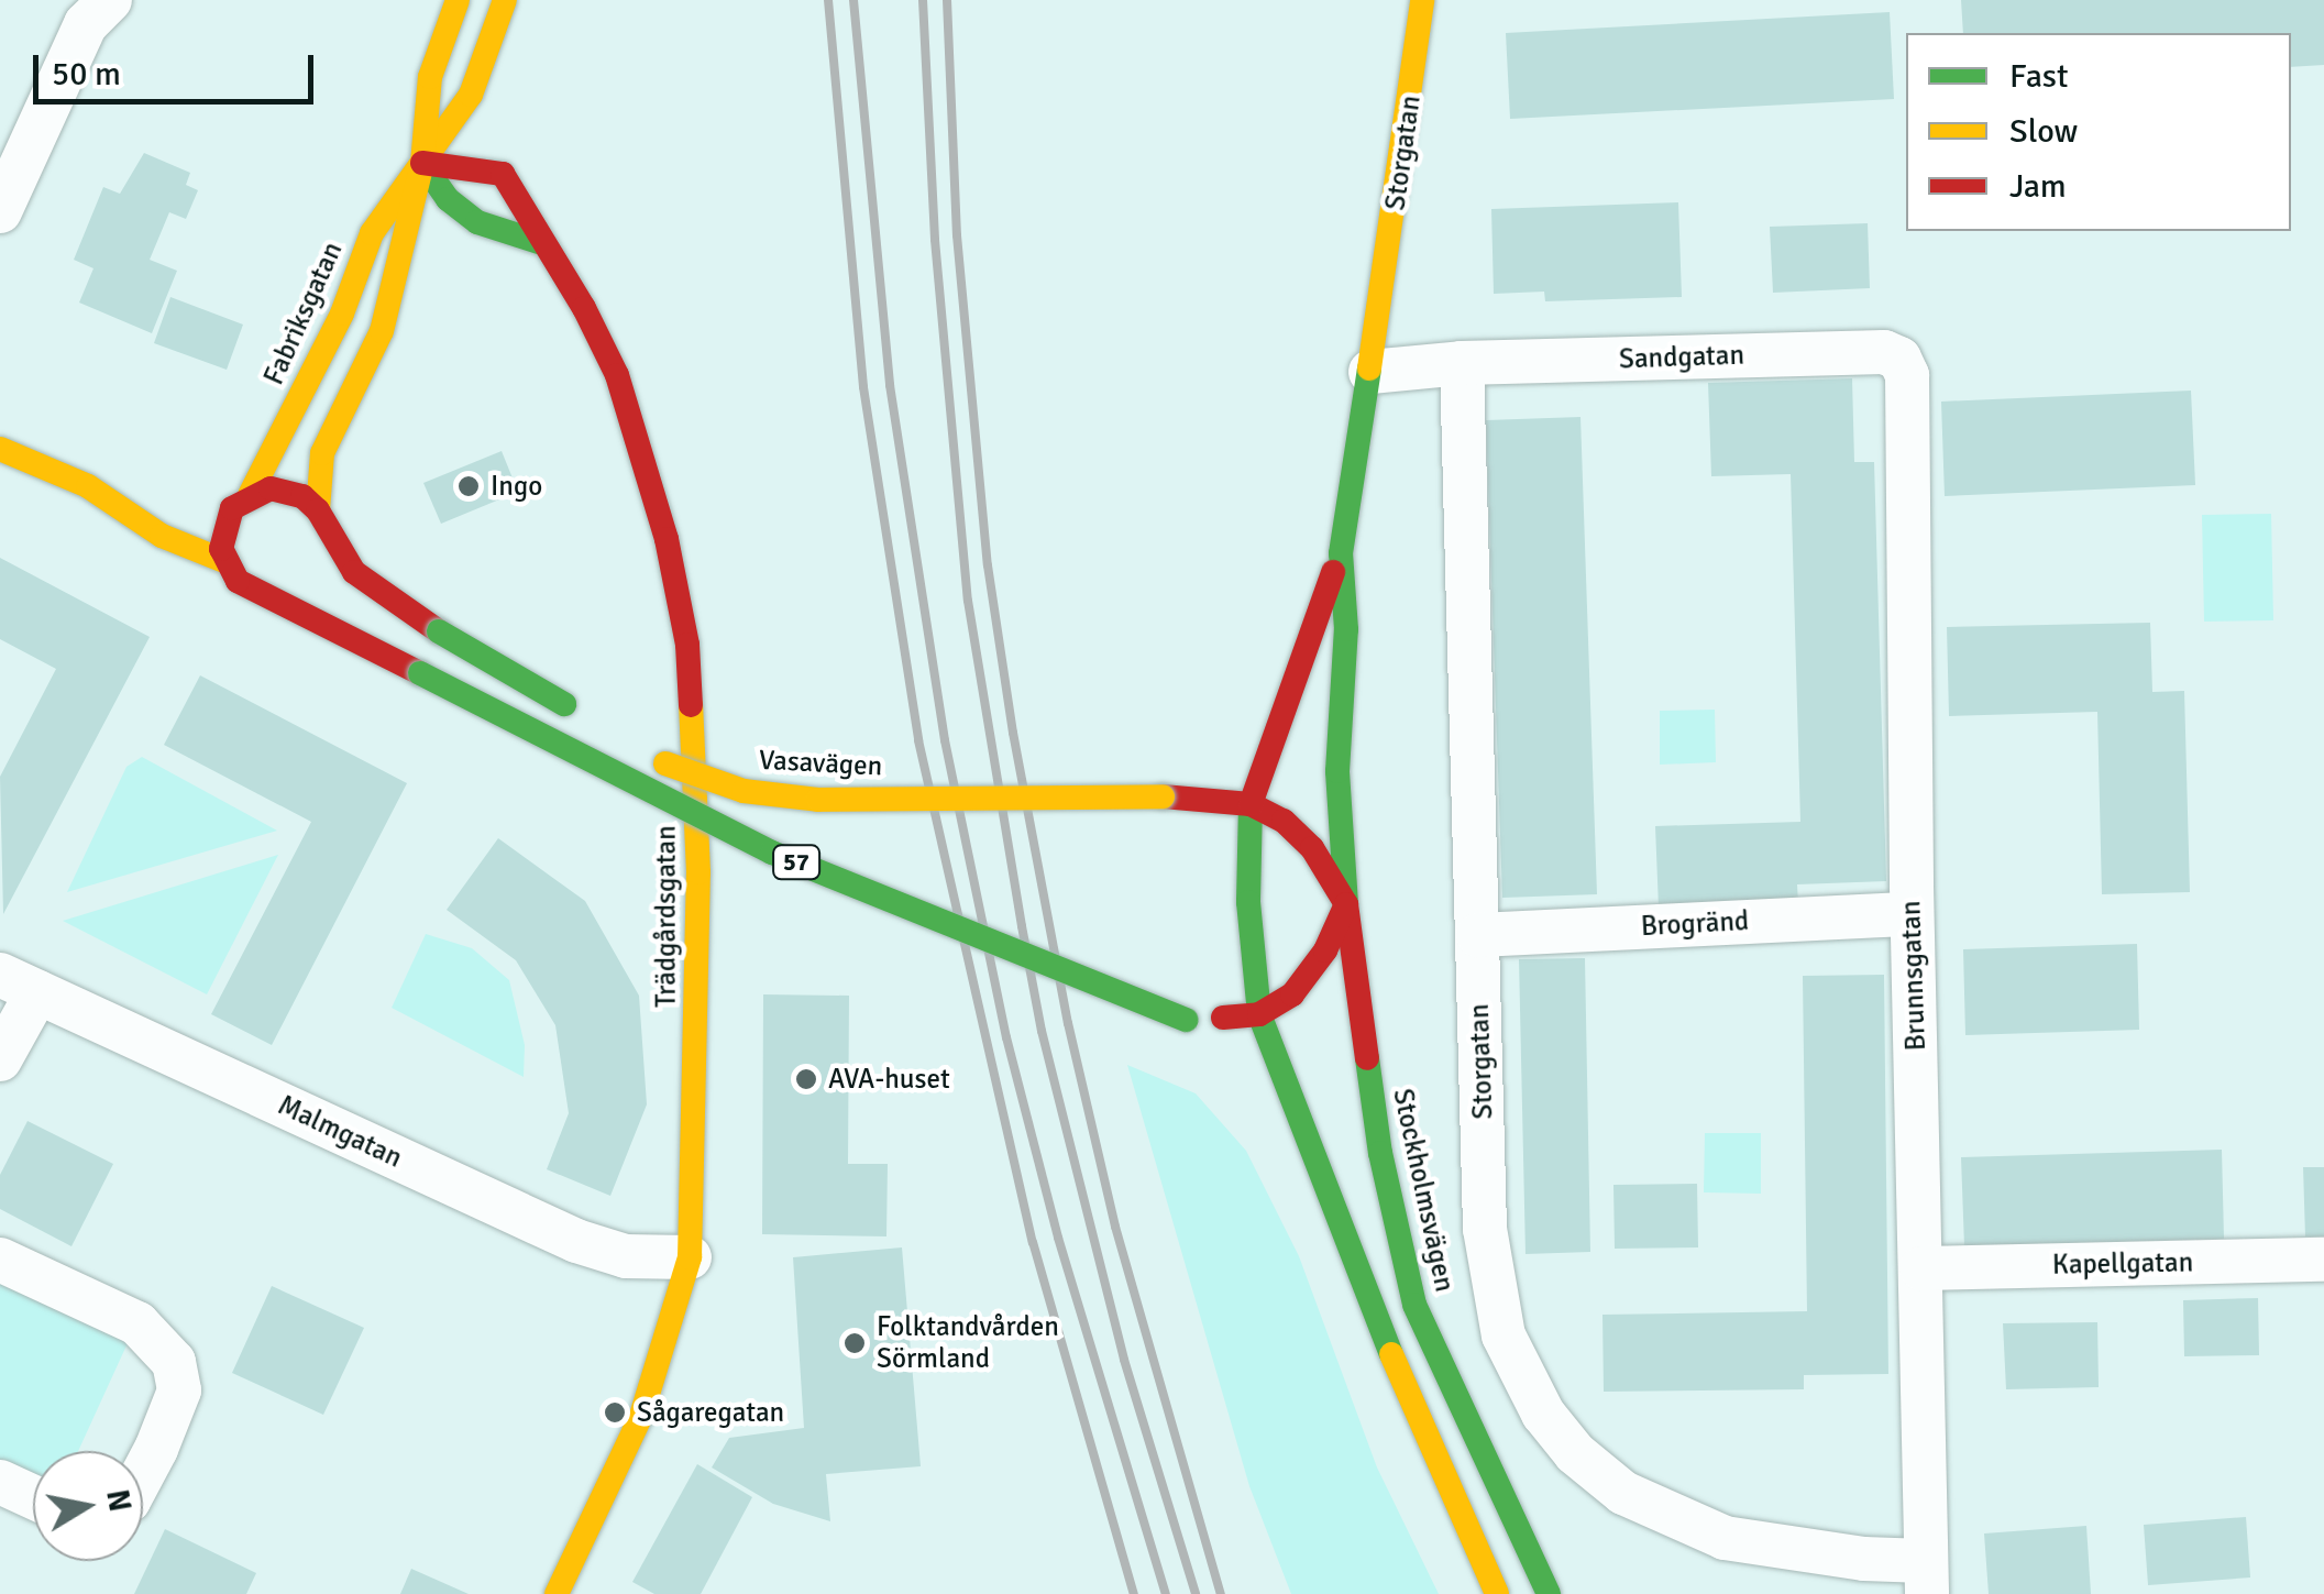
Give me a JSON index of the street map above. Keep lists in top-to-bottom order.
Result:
{
  "streets": {
    "main road": [
      "Storgatan",
      "Fabriksgatan",
      "Vasavägen",
      "57",
      "Trädgårdsgatan",
      "Stockholmsvägen"
    ],
    "street": [
      "Sandgatan",
      "Brogränd",
      "Brunnsgatan",
      "Malmgatan",
      "Kapellgatan"
    ]
  },
  "crossings": [
    ["Storgatan", "Sandgatan"],
    ["Storgatan", "Vasavägen"],
    ["Storgatan", "57"],
    ["Storgatan", "Brogränd"],
    ["Storgatan", "Brunnsgatan"],
    ["Storgatan", "Stockholmsvägen"],
    ["Fabriksgatan", "57"],
    ["Fabriksgatan", "Trädgårdsgatan"],
    ["Sandgatan", "Brunnsgatan"],
    ["Vasavägen", "Stockholmsvägen"],
    ["Trädgårdsgatan", "Malmgatan"],
    ["Brogränd", "Brunnsgatan"],
    ["Brunnsgatan", "Kapellgatan"]
  ],
  "places": [
    "Ingo",
    "AVA-huset",
    "Folktandvården Sörmland",
    "Sågaregatan"
  ],
  "legend": ["Fast", "Slow", "Jam"],
  "scale_bar": "50 m",
  "north": "right"
}
